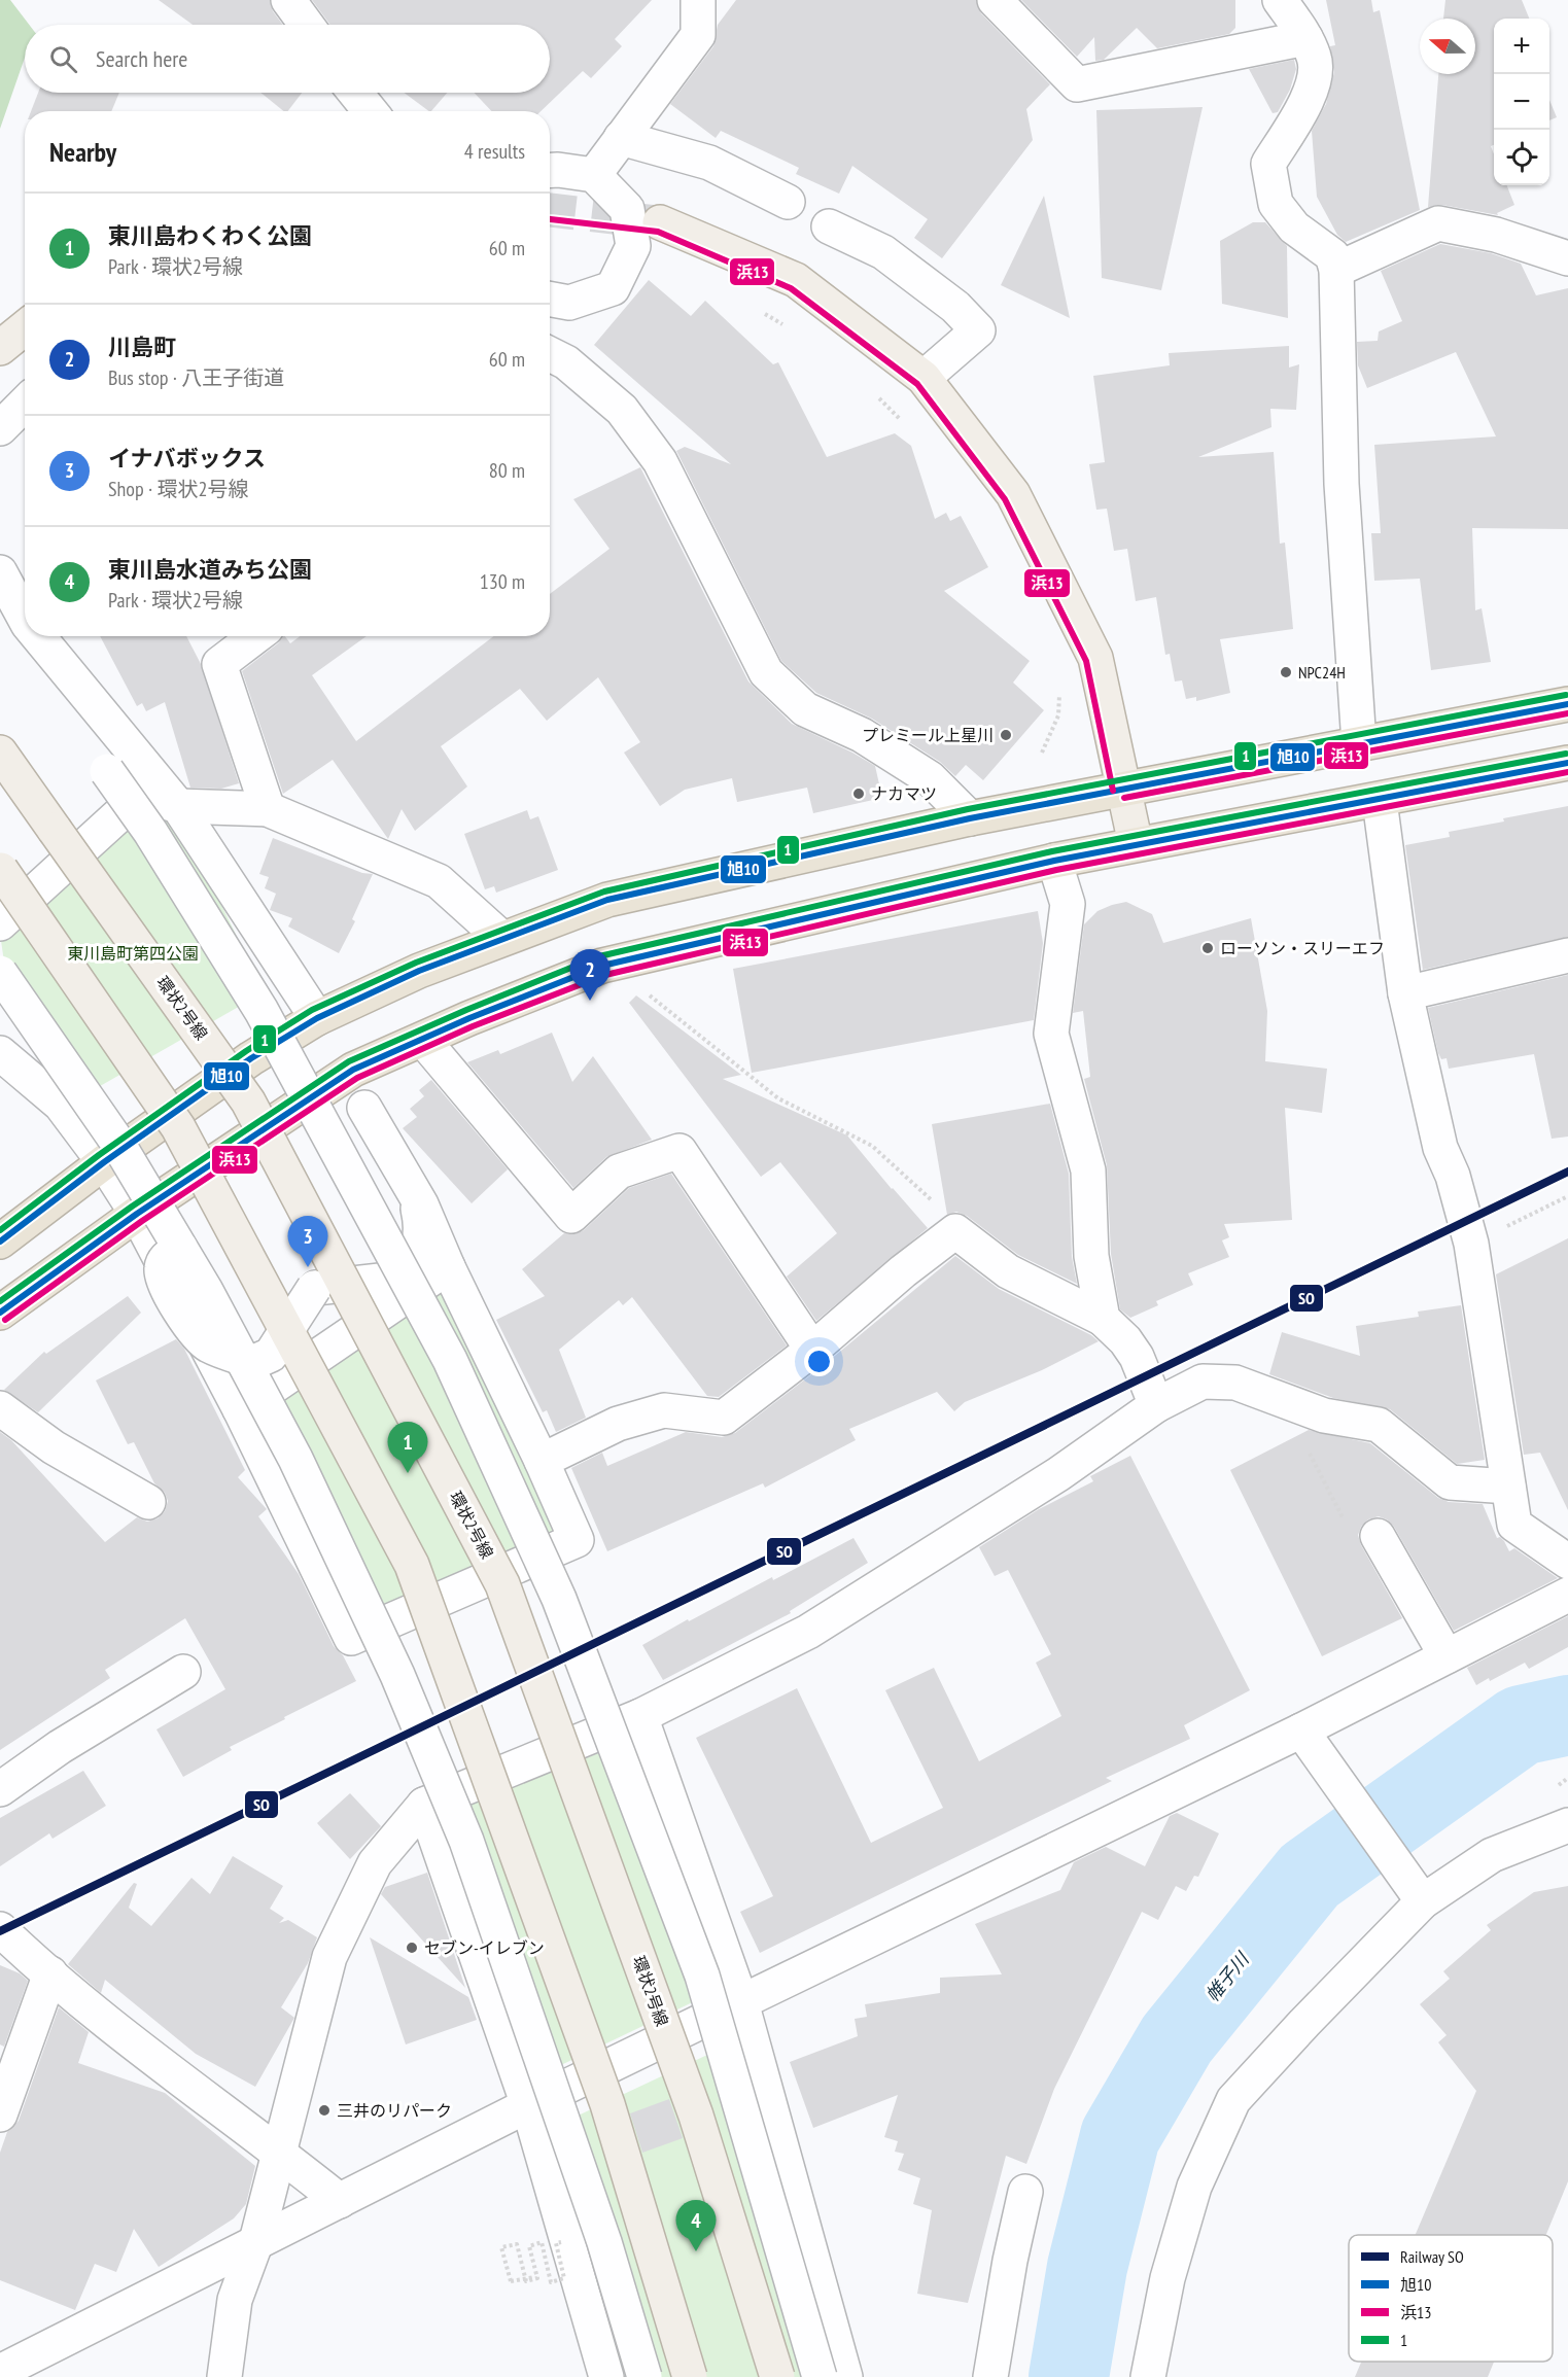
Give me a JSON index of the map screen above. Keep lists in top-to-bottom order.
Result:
{
  "streets": {
    "main road": ["環状2号線"]
  },
  "water": ["帷子川"],
  "parks": ["東川島町第四公園"],
  "places": [
    "NPC24H",
    "プレミール上星川",
    "ナカマツ",
    "ローソン・スリーエフ",
    "セブン-イレブン",
    "三井のリパーク"
  ],
  "lines": [
    "transit line 浜13",
    "transit line 1",
    "transit line 旭10",
    "rail line SO"
  ],
  "legend": [
    "Railway SO",
    "旭10",
    "浜13",
    "1"
  ],
  "north": "left",
  "page": {
    "map_buttons": ["+", "−"],
    "search": "Search here",
    "heading": ["Nearby", "4 results"],
    "list": [
      {
        "mark": "1",
        "name": "東川島わくわく公園",
        "note": "Park · 環状2号線",
        "value": "60 m"
      },
      {
        "mark": "2",
        "name": "川島町",
        "note": "Bus stop · 八王子街道",
        "value": "60 m"
      },
      {
        "mark": "3",
        "name": "イナバボックス",
        "note": "Shop · 環状2号線",
        "value": "80 m"
      },
      {
        "mark": "4",
        "name": "東川島水道みち公園",
        "note": "Park · 環状2号線",
        "value": "130 m"
      }
    ],
    "pins": [
      "2",
      "3",
      "1",
      "4"
    ]
  }
}
